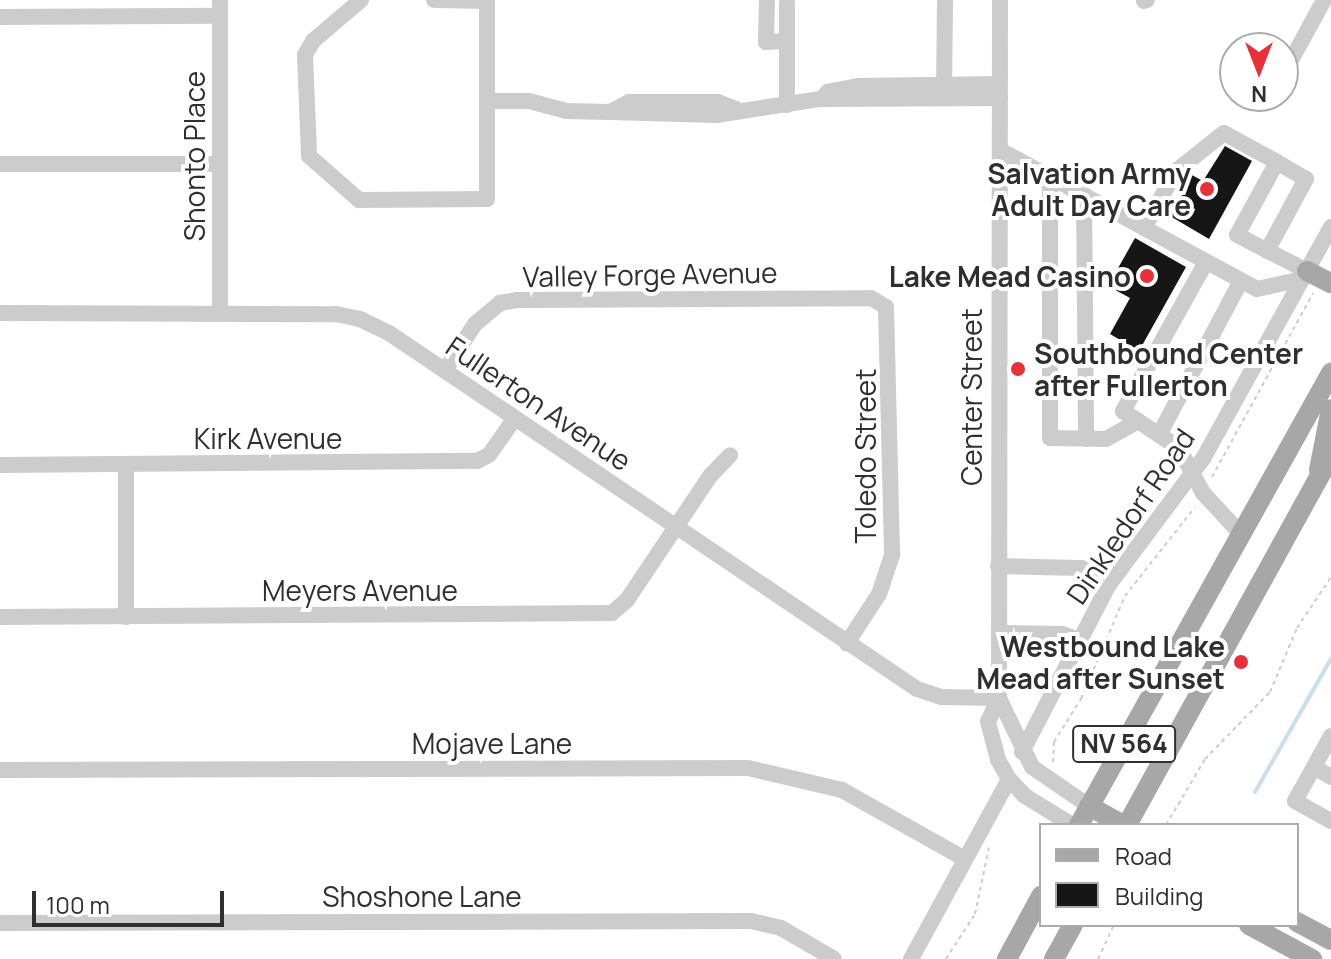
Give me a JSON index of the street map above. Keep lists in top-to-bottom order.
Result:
{
  "streets": {
    "main road": ["Center Street", "NV 564"],
    "street": [
      "Shonto Place",
      "Valley Forge Avenue",
      "Fullerton Avenue",
      "Kirk Avenue",
      "Toledo Street",
      "Dinkledorf Road",
      "Meyers Avenue",
      "Mojave Lane",
      "Shoshone Lane"
    ]
  },
  "crossings": [
    ["Shonto Place", "Fullerton Avenue"],
    ["Valley Forge Avenue", "Fullerton Avenue"],
    ["Valley Forge Avenue", "Toledo Street"],
    ["Center Street", "Fullerton Avenue"],
    ["Center Street", "Dinkledorf Road"],
    ["Center Street", "NV 564"],
    ["Fullerton Avenue", "Kirk Avenue"],
    ["Fullerton Avenue", "Toledo Street"],
    ["Fullerton Avenue", "Meyers Avenue"]
  ],
  "places": [
    "Salvation Army Adult Day Care",
    "Lake Mead Casino",
    "Southbound Center after Fullerton",
    "Westbound Lake Mead after Sunset"
  ],
  "legend": ["Road", "Building"],
  "scale_bar": "100 m",
  "north": "bottom"
}
